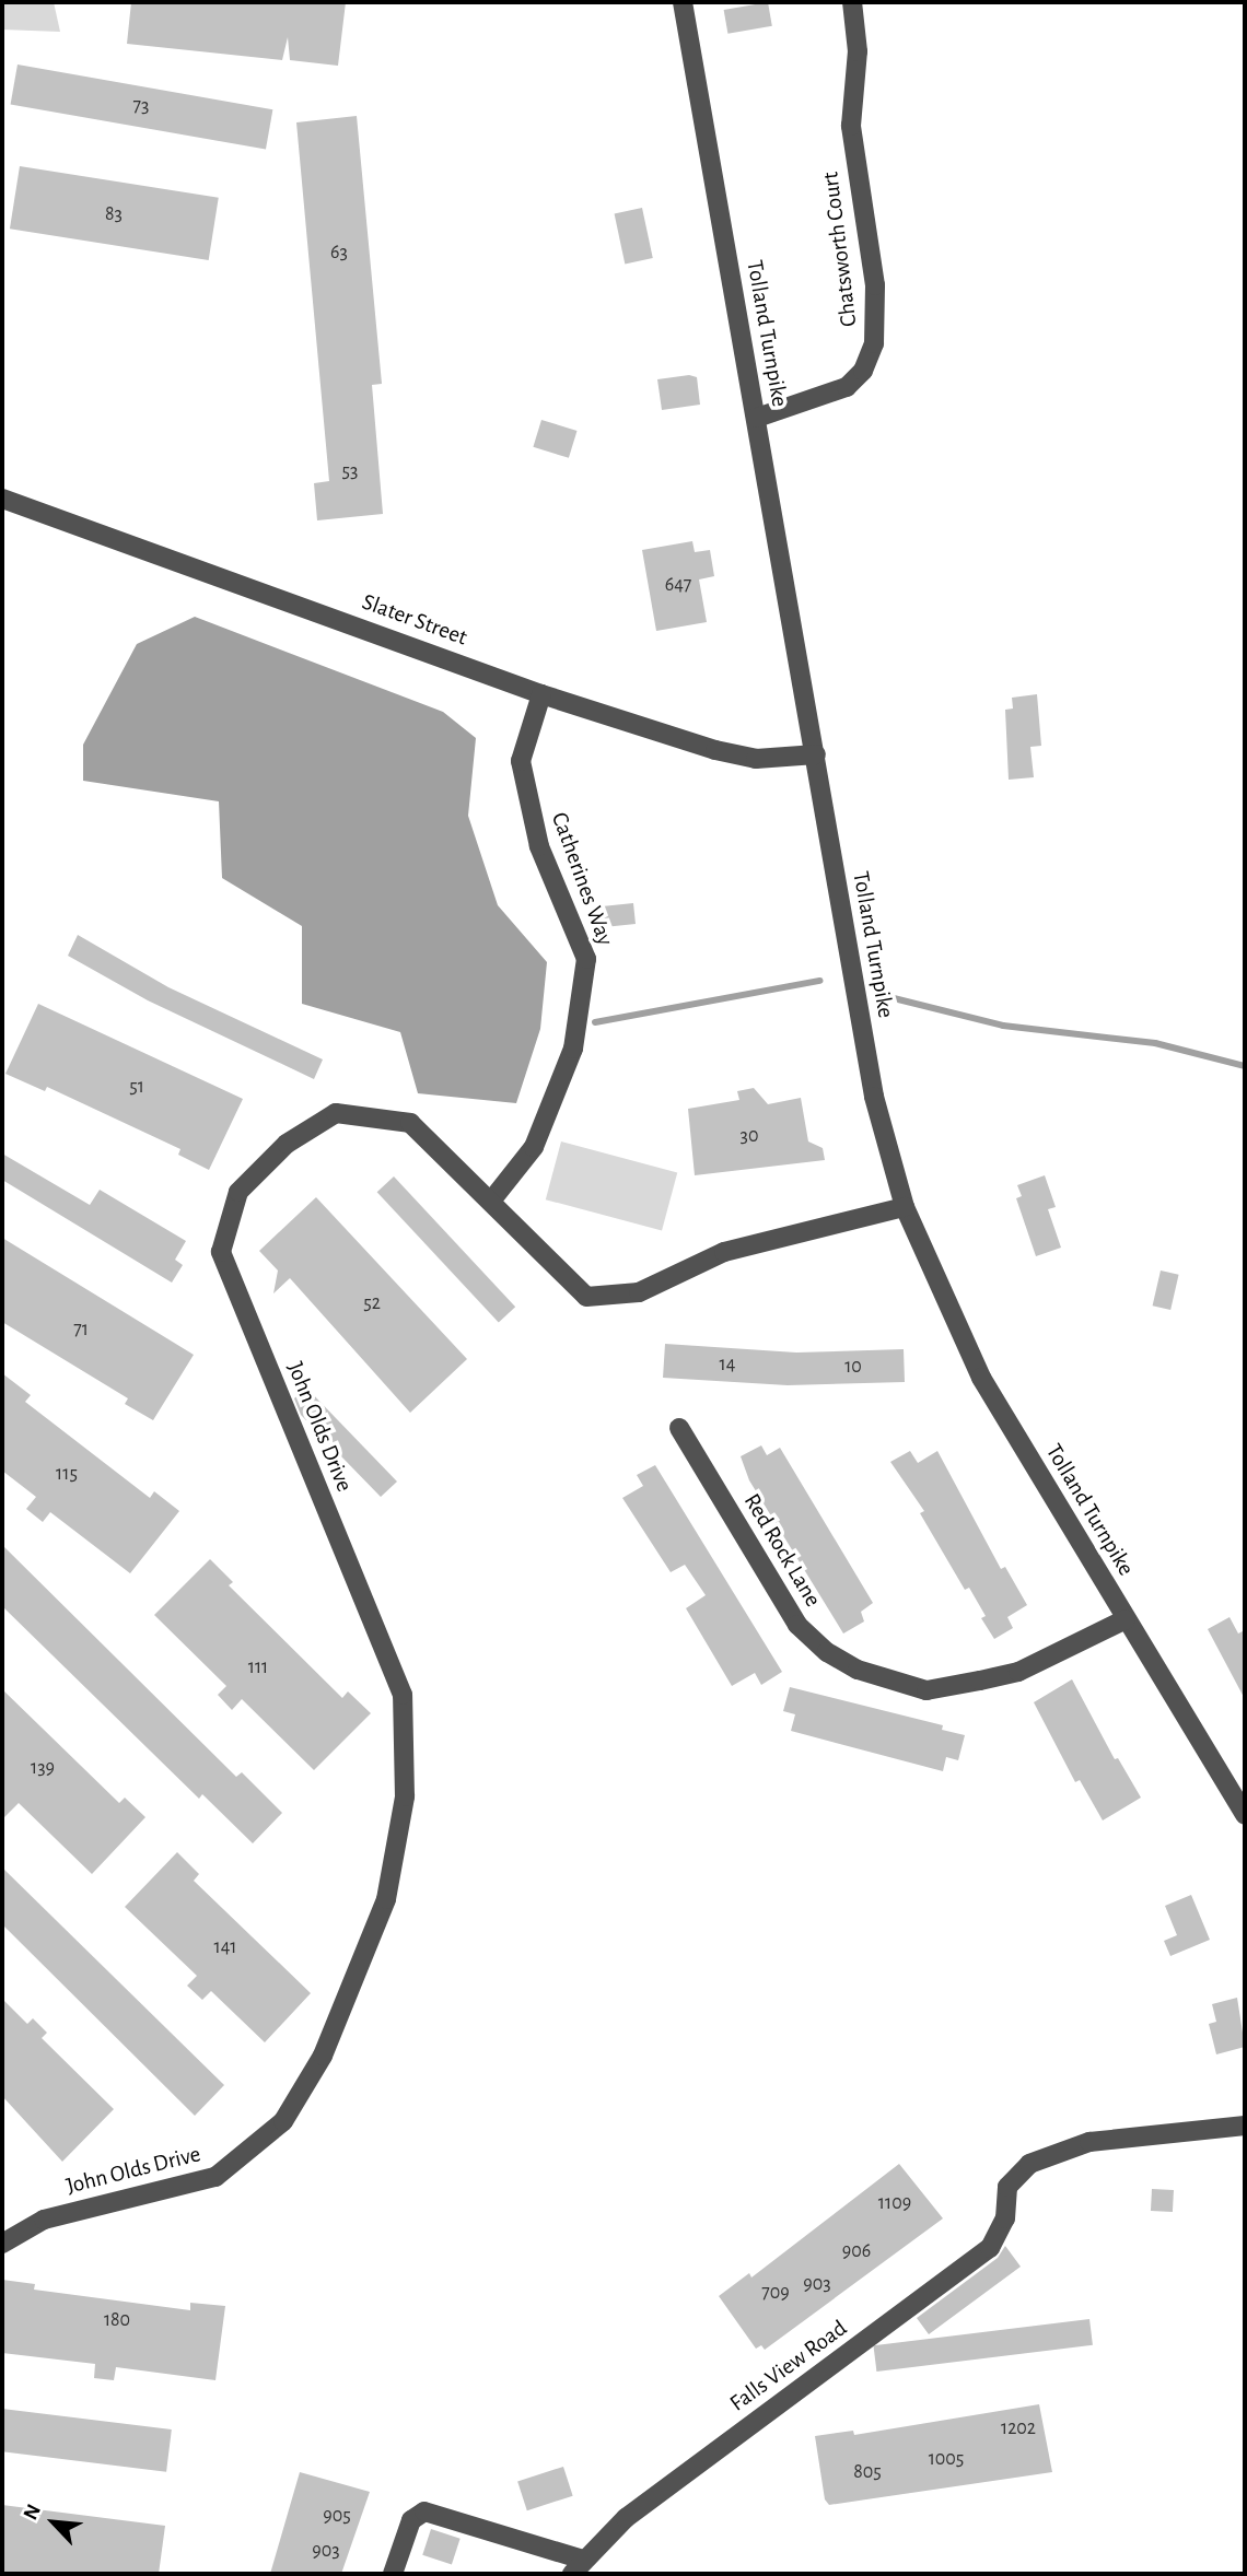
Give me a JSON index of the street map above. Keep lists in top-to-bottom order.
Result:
{
  "streets": {
    "street": [
      "Chatsworth Court",
      "Tolland Turnpike",
      "Slater Street",
      "Catherines Way",
      "John Olds Drive",
      "Red Rock Lane",
      "Falls View Road"
    ]
  },
  "crossings": [
    ["Chatsworth Court", "Tolland Turnpike"],
    ["Tolland Turnpike", "Slater Street"],
    ["Tolland Turnpike", "John Olds Drive"],
    ["Tolland Turnpike", "Red Rock Lane"],
    ["Slater Street", "Catherines Way"],
    ["Catherines Way", "John Olds Drive"]
  ],
  "house_numbers": [
    "73",
    "83",
    "63",
    "53",
    "647",
    "51",
    "30",
    "52",
    "71",
    "14",
    "10",
    "115",
    "111",
    "139",
    "141",
    "1109",
    "906",
    "903",
    "709",
    "180",
    "1202",
    "1005",
    "805",
    "905",
    "903"
  ],
  "north": "top left"
}
